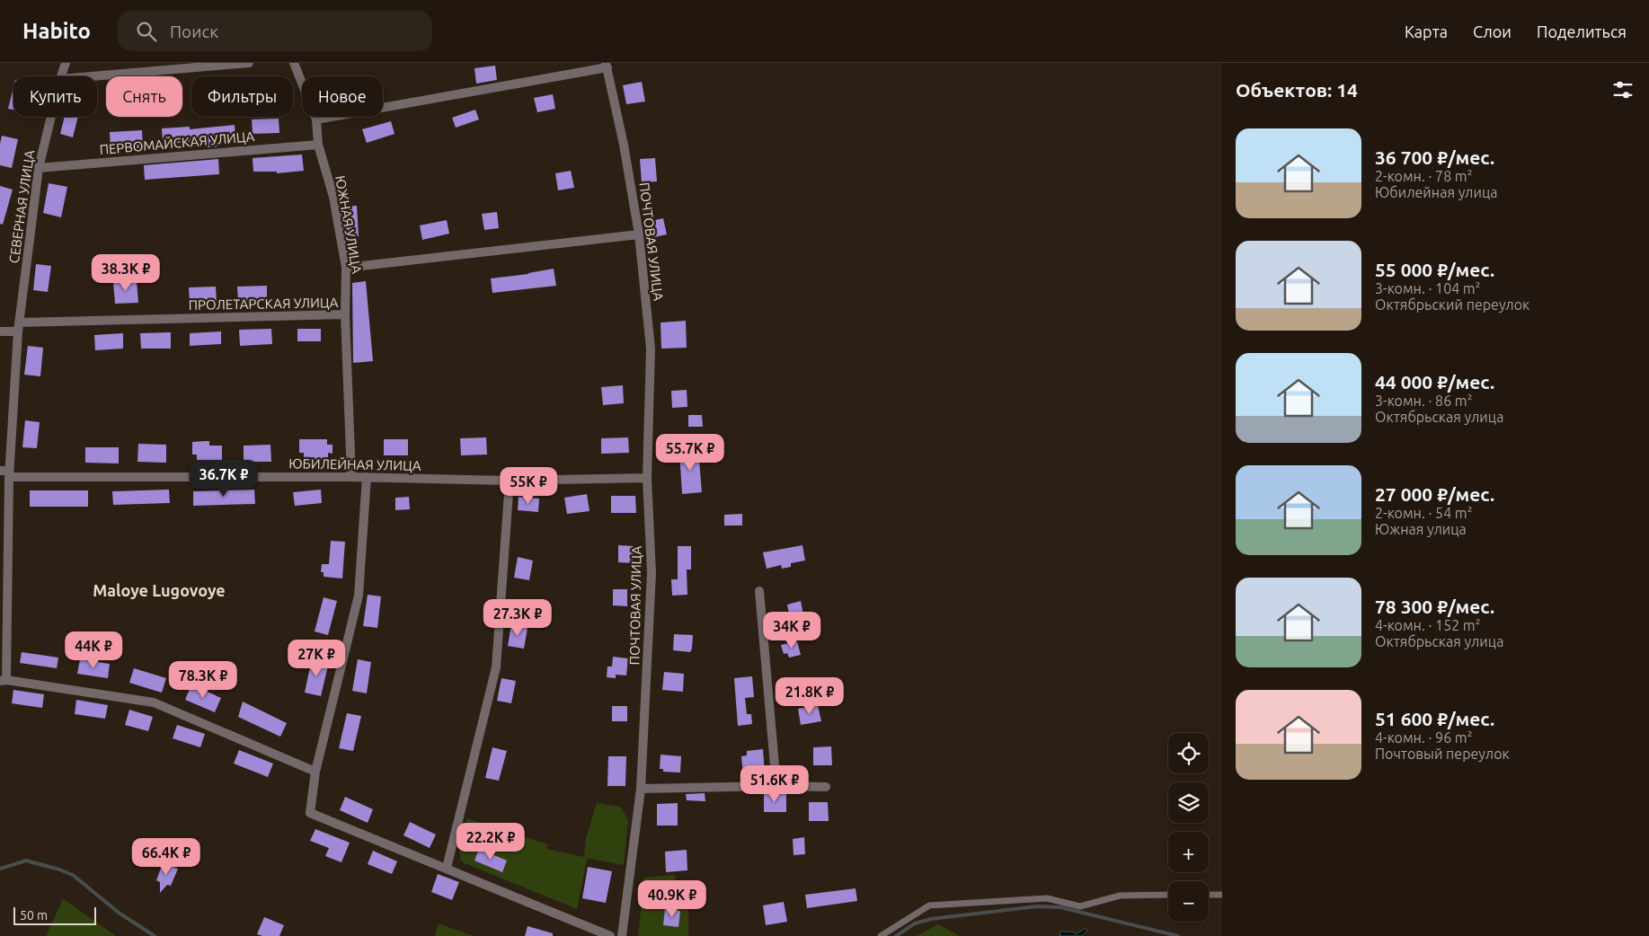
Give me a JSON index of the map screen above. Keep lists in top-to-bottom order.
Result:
{
  "streets": {
    "street": [
      "ПЕРВОМАЙСКАЯ УЛИЦА",
      "СЕВЕРНАЯ УЛИЦА",
      "ЮЖНАЯ УЛИЦА",
      "ПОЧТОВАЯ УЛИЦА",
      "ПРОЛЕТАРСКАЯ УЛИЦА",
      "ЮБИЛЕЙНАЯ УЛИЦА"
    ]
  },
  "crossings": [
    ["ПЕРВОМАЙСКАЯ УЛИЦА", "СЕВЕРНАЯ УЛИЦА"],
    ["ПЕРВОМАЙСКАЯ УЛИЦА", "ЮЖНАЯ УЛИЦА"],
    ["СЕВЕРНАЯ УЛИЦА", "ПРОЛЕТАРСКАЯ УЛИЦА"],
    ["СЕВЕРНАЯ УЛИЦА", "ЮБИЛЕЙНАЯ УЛИЦА"],
    ["ЮЖНАЯ УЛИЦА", "ПРОЛЕТАРСКАЯ УЛИЦА"],
    ["ЮЖНАЯ УЛИЦА", "ЮБИЛЕЙНАЯ УЛИЦА"],
    ["ПОЧТОВАЯ УЛИЦА", "ЮБИЛЕЙНАЯ УЛИЦА"]
  ],
  "districts": ["Maloye Lugovoye"],
  "scale_bar": "50 m",
  "page": {
    "header": "Habito",
    "search": "Поиск",
    "nav": ["Карта", "Слои", "Поделиться"],
    "heading": "Объектов: 14",
    "chip": [
      "Купить",
      "Снять",
      "Фильтры",
      "Новое"
    ],
    "list": [
      {
        "name": "36 700 ₽/мес.",
        "note": "2-комн. · 78 m² · Юбилейная улица"
      },
      {
        "name": "55 000 ₽/мес.",
        "note": "3-комн. · 104 m² · Октябрьский переулок"
      },
      {
        "name": "44 000 ₽/мес.",
        "note": "3-комн. · 86 m² · Октябрьская улица"
      },
      {
        "name": "27 000 ₽/мес.",
        "note": "2-комн. · 54 m² · Южная улица"
      },
      {
        "name": "78 300 ₽/мес.",
        "note": "4-комн. · 152 m² · Октябрьская улица"
      },
      {
        "name": "51 600 ₽/мес.",
        "note": "4-комн. · 96 m² · Почтовый переулок"
      }
    ],
    "price": [
      "38.3K ₽",
      "55.7K ₽",
      "36.7K ₽",
      "55K ₽",
      "27.3K ₽",
      "34K ₽",
      "44K ₽",
      "27K ₽",
      "78.3K ₽",
      "21.8K ₽",
      "51.6K ₽",
      "22.2K ₽",
      "66.4K ₽",
      "40.9K ₽"
    ],
    "map_buttons": ["+", "−"],
    "scale": "50 m"
  }
}
